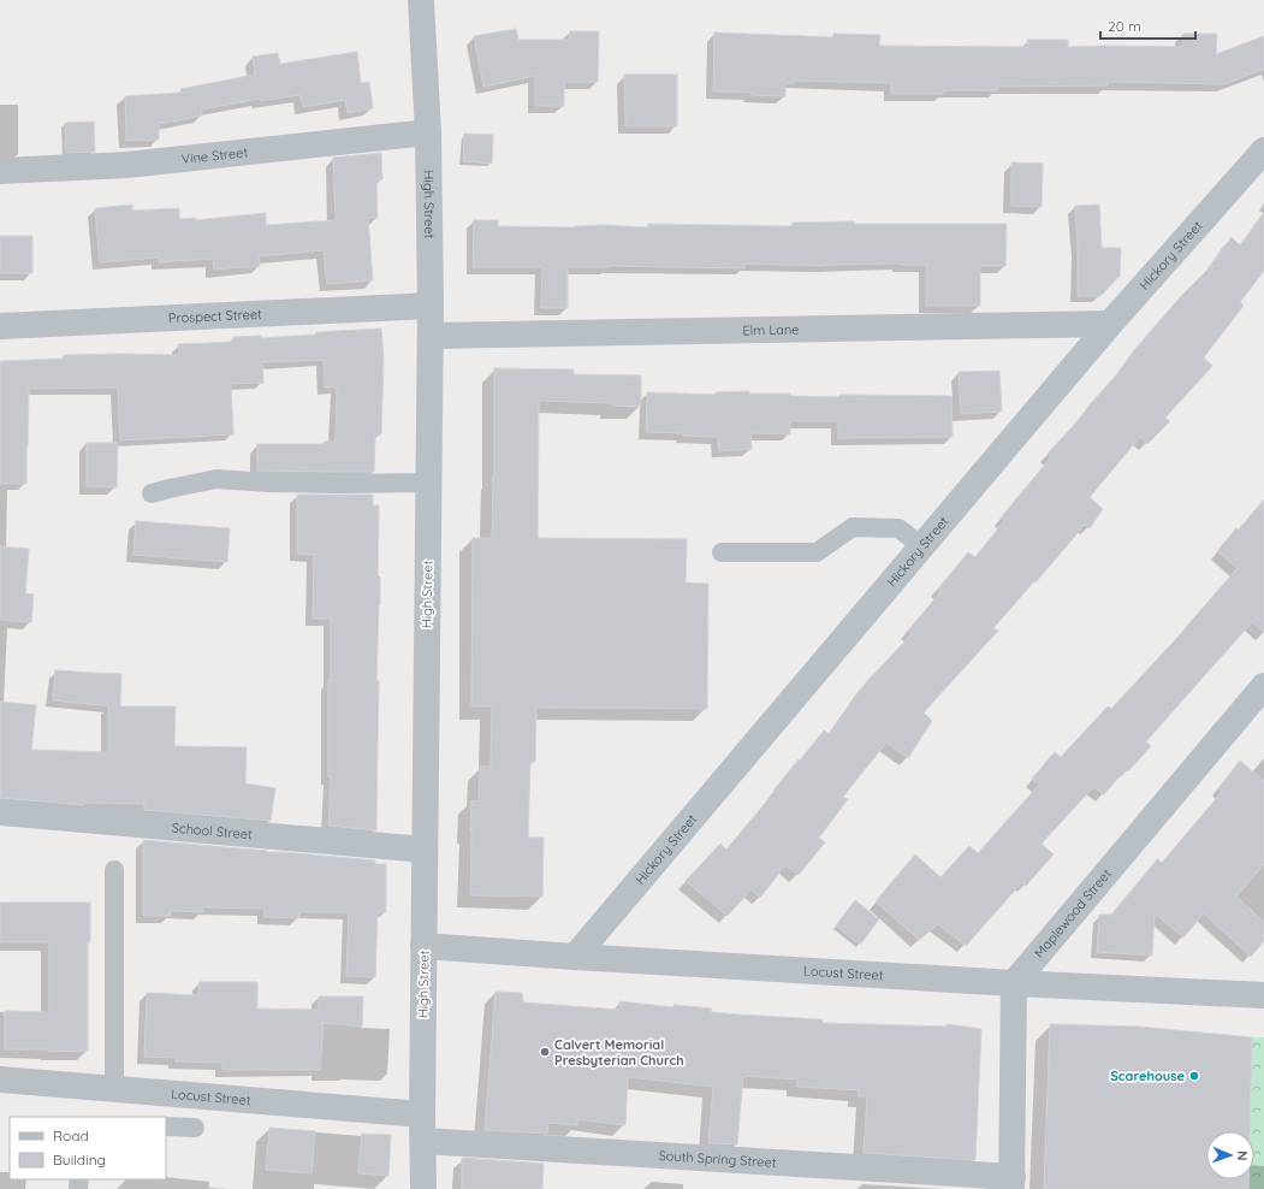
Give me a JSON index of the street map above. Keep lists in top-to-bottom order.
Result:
{
  "streets": {
    "street": [
      "Vine Street",
      "High Street",
      "Hickory Street",
      "Prospect Street",
      "Elm Lane",
      "School Street",
      "Maplewood Street",
      "Locust Street",
      "South Spring Street"
    ]
  },
  "crossings": [
    ["Vine Street", "High Street"],
    ["High Street", "Prospect Street"],
    ["High Street", "Elm Lane"],
    ["High Street", "School Street"],
    ["High Street", "Locust Street"],
    ["High Street", "South Spring Street"],
    ["Hickory Street", "Elm Lane"],
    ["Hickory Street", "Locust Street"],
    ["Maplewood Street", "Locust Street"]
  ],
  "places": ["Calvert Memorial Presbyterian Church", "Scarehouse"],
  "legend": ["Road", "Building"],
  "scale_bar": "20 m",
  "north": "right"
}
